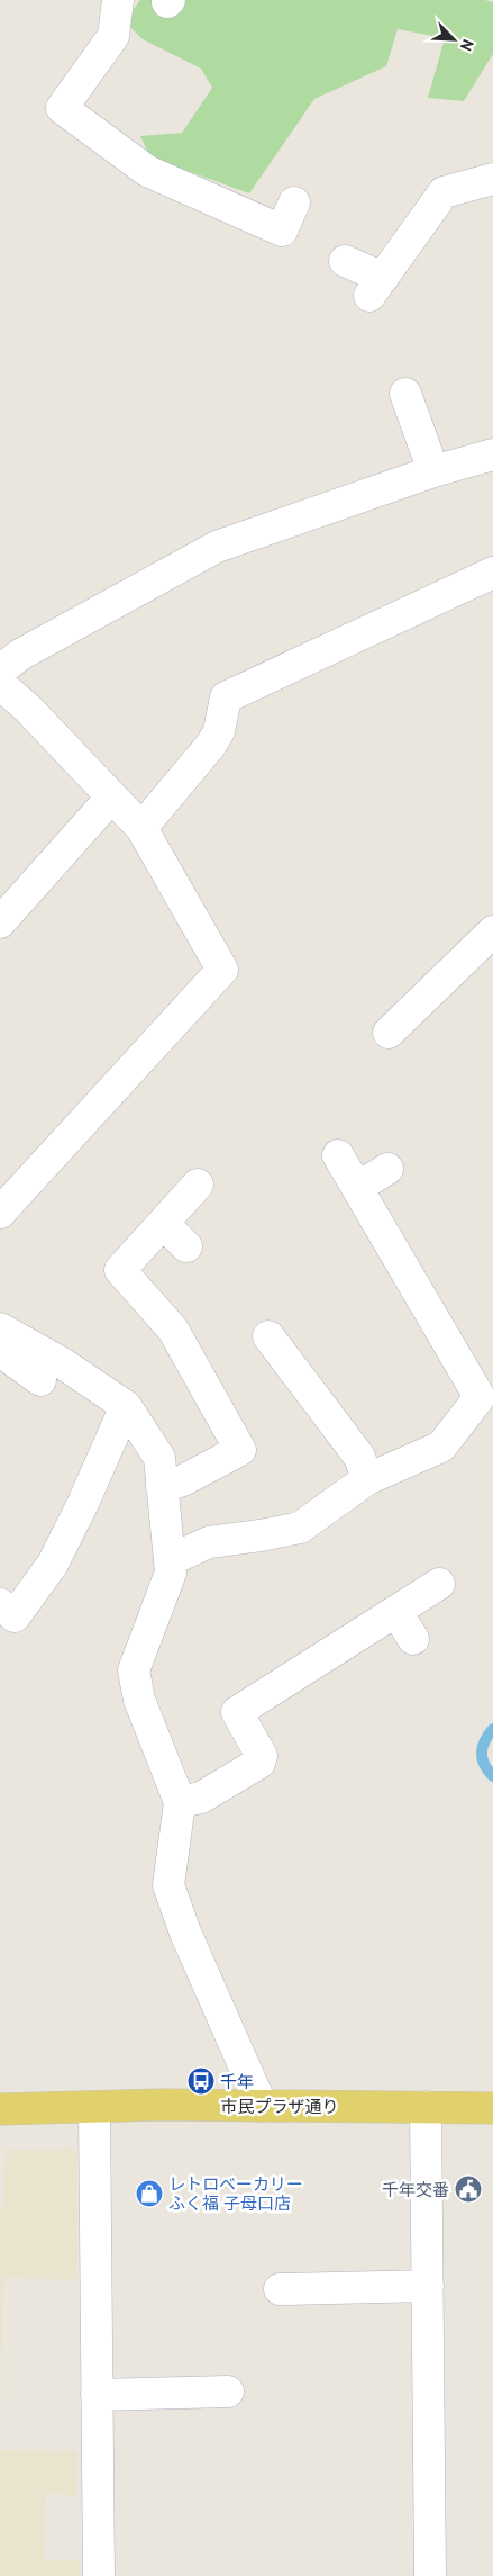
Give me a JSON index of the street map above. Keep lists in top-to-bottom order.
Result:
{
  "streets": {
    "main road": ["市民プラザ通り"]
  },
  "places": {
    "bus stop": ["千年"],
    "public building": ["千年交番"],
    "shop": ["レトロベーカリー ふく福 子母口店"]
  },
  "north": "bottom right"
}
